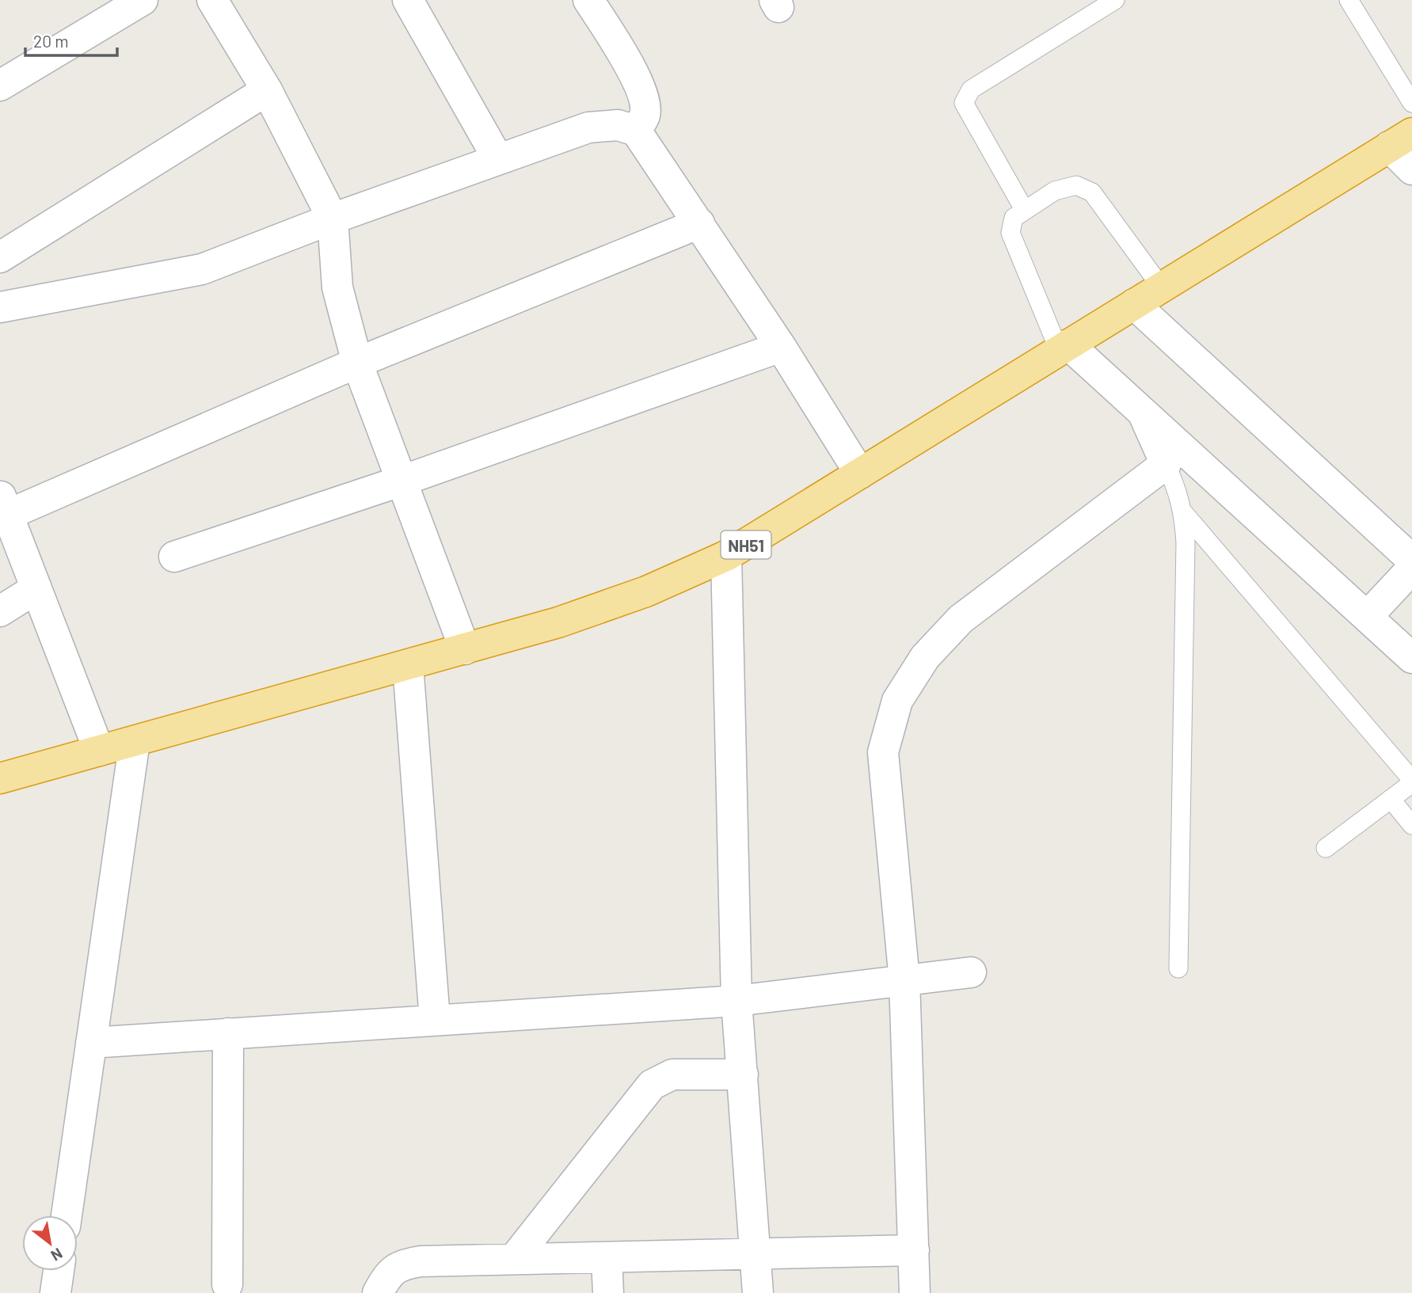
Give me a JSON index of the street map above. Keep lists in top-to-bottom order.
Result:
{
  "streets": {
    "highway": ["NH51"]
  },
  "scale_bar": "20 m",
  "north": "bottom right"
}
